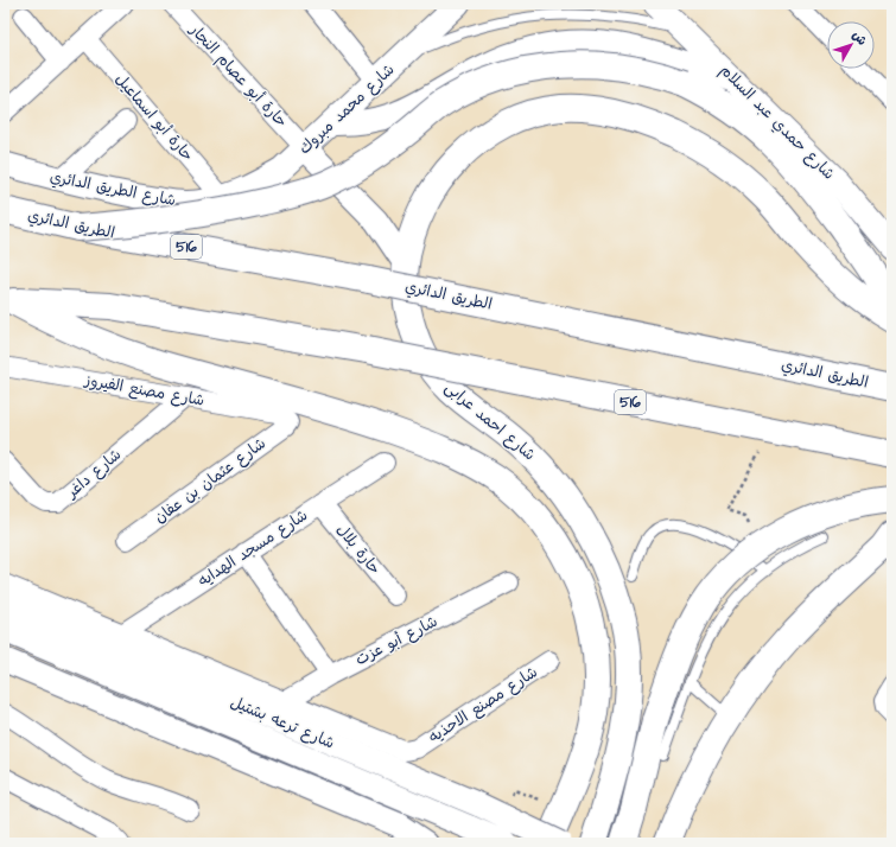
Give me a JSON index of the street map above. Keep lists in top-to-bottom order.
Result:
{
  "streets": {
    "highway": ["الطريق الدائري", "516", "شارع احمد عرابى"],
    "street": [
      "حارة أبو عصام النجار",
      "شارع محمد مبروك",
      "حارة أبو اسماعيل",
      "شارع حمدي عبد السلام",
      "شارع الطريق الدائري",
      "شارع مصنع الفيروز",
      "شارع داغر",
      "شارع عثمان بن عفان",
      "شارع مسجد الهدايه",
      "حارة بلال",
      "شارع أبو عزت",
      "شارع مصنع الاحذيه",
      "شارع ترعه بشتيل"
    ]
  },
  "crossings": [
    ["حارة أبو عصام النجار", "شارع محمد مبروك"],
    ["شارع محمد مبروك", "حارة أبو اسماعيل"],
    ["شارع محمد مبروك", "شارع الطريق الدائري"],
    ["حارة أبو اسماعيل", "شارع الطريق الدائري"],
    ["شارع مصنع الفيروز", "شارع داغر"],
    ["شارع مصنع الفيروز", "شارع عثمان بن عفان"],
    ["شارع مسجد الهدايه", "حارة بلال"],
    ["شارع مسجد الهدايه", "شارع ترعه بشتيل"],
    ["شارع أبو عزت", "شارع ترعه بشتيل"],
    ["شارع مصنع الاحذيه", "شارع ترعه بشتيل"]
  ],
  "north": "top right"
}
